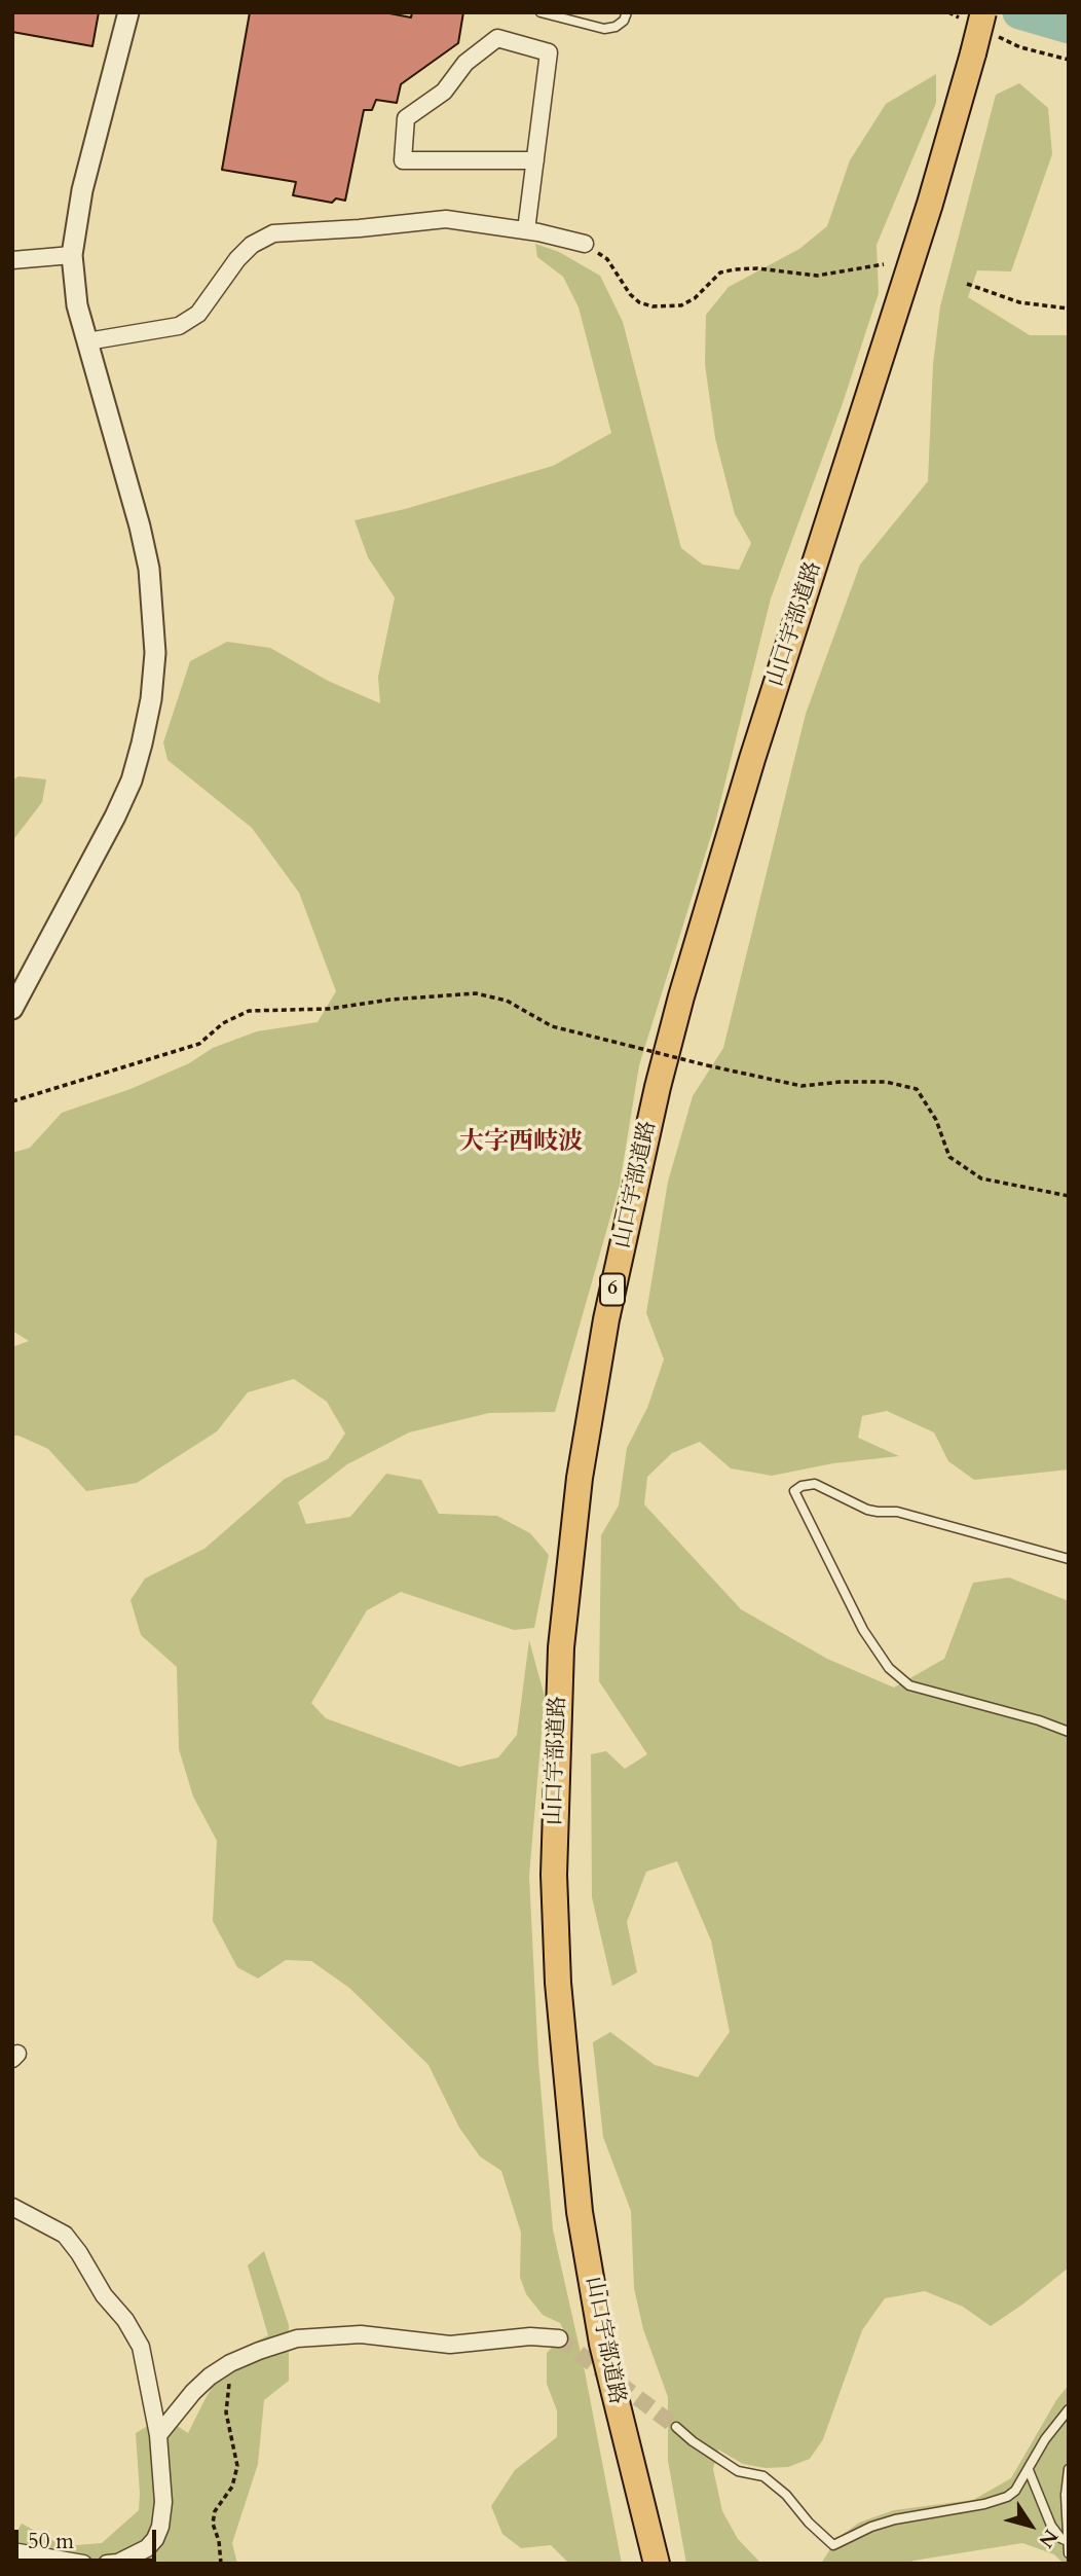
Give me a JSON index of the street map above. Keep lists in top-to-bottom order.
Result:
{
  "streets": {
    "main road": ["山口宇部道路", "6"]
  },
  "districts": ["大字西岐波"],
  "scale_bar": "50 m",
  "north": "bottom right"
}
